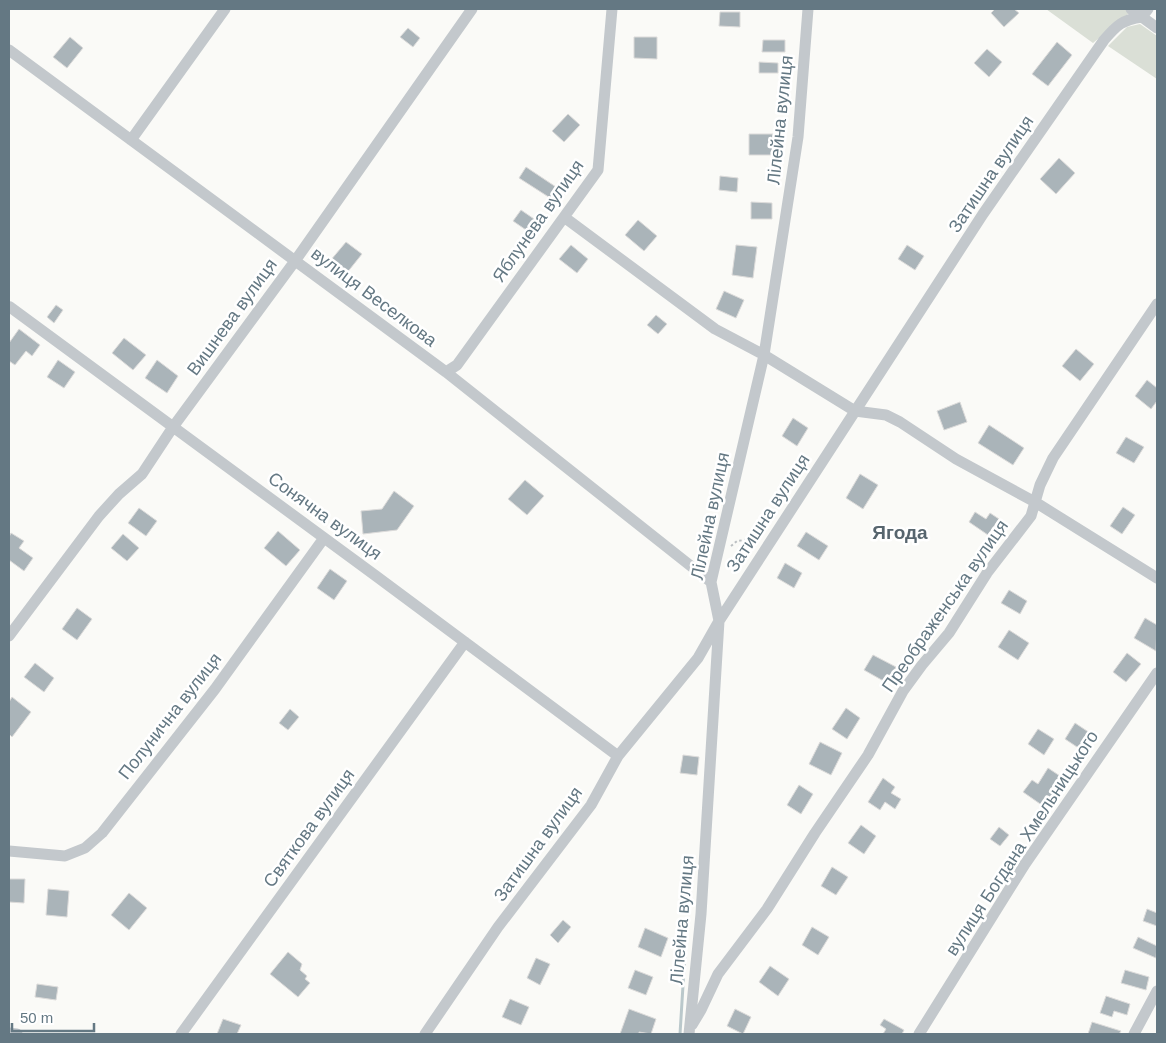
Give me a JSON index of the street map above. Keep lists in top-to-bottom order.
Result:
{
  "streets": {
    "street": [
      "Лілейна вулиця",
      "Затишна вулиця",
      "Яблунева вулиця",
      "вулиця Веселкова",
      "Вишнева вулиця",
      "Сонячна вулиця",
      "Преображенська вулиця",
      "Полунична вулиця",
      "Святкова вулиця",
      "вулиця Богдана Хмельницького"
    ]
  },
  "crossings": [
    ["Лілейна вулиця", "Затишна вулиця"],
    ["Лілейна вулиця", "вулиця Веселкова"],
    ["Лілейна вулиця", "Преображенська вулиця"],
    ["Затишна вулиця", "Сонячна вулиця"],
    ["Яблунева вулиця", "вулиця Веселкова"],
    ["вулиця Веселкова", "Вишнева вулиця"],
    ["Вишнева вулиця", "Сонячна вулиця"],
    ["Сонячна вулиця", "Полунична вулиця"],
    ["Сонячна вулиця", "Святкова вулиця"]
  ],
  "districts": ["Ягода"],
  "scale_bar": "50 m"
}
